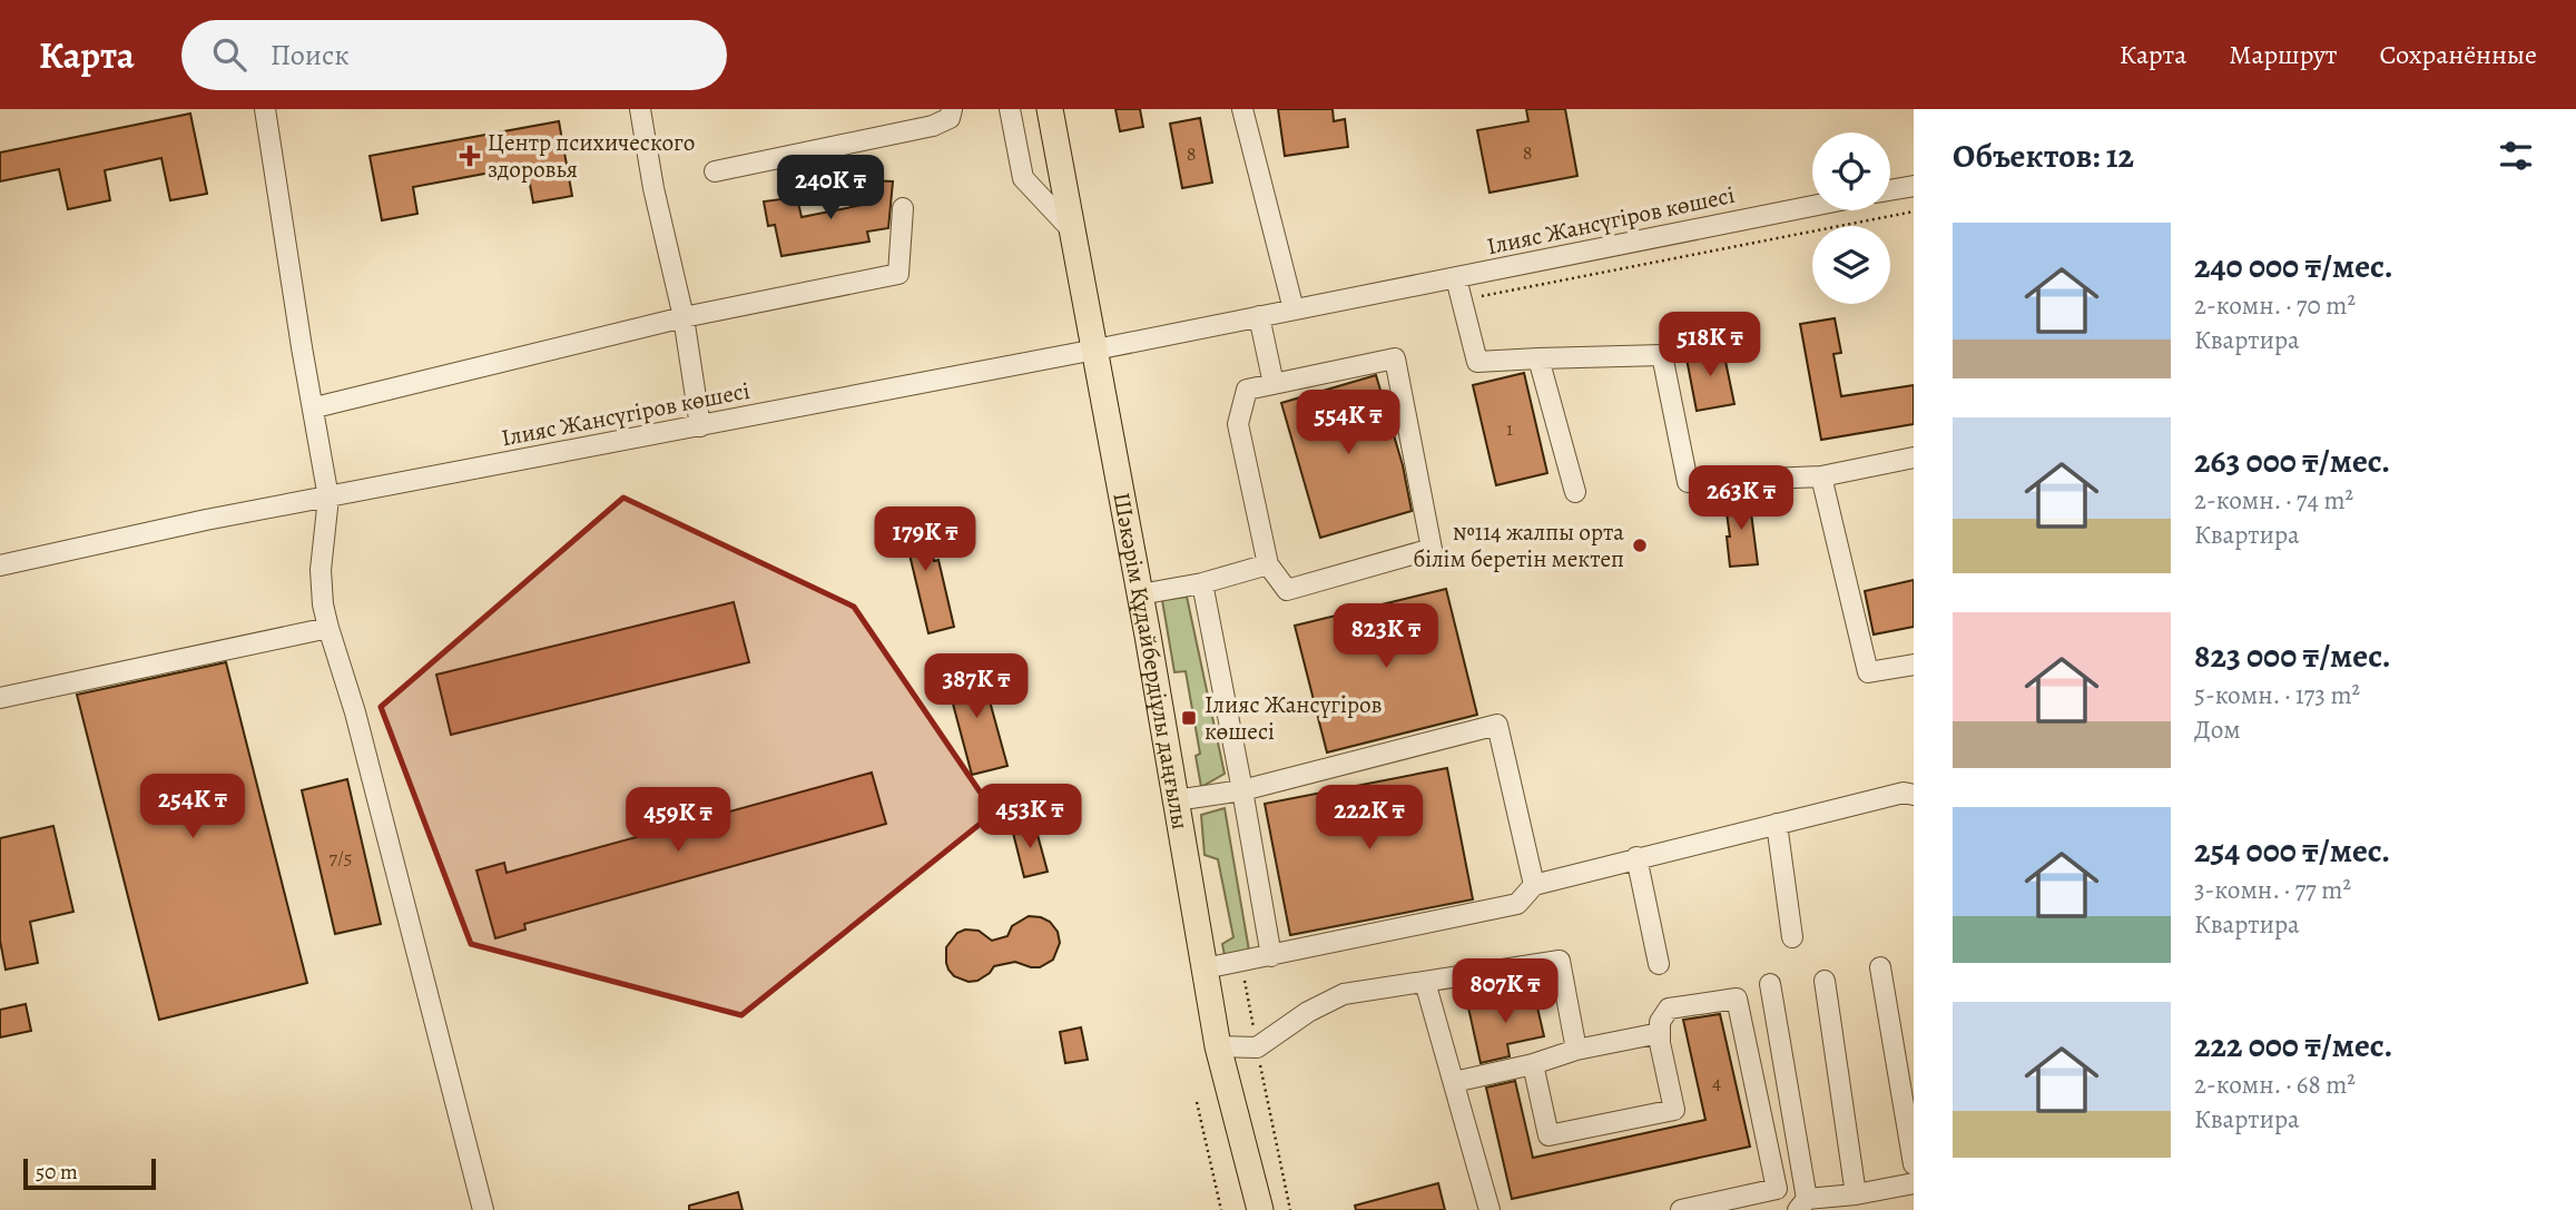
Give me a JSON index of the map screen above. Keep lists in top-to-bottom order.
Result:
{
  "streets": {
    "main road": ["Шәкәрім Құдайбердіұлы даңғылы"],
    "street": ["Ілияс Жансүгіров көшесі"]
  },
  "crossings": [
    ["Ілияс Жансүгіров көшесі", "Шәкәрім Құдайбердіұлы даңғылы"]
  ],
  "places": {
    "health": ["Центр психического здоровья"],
    "other": ["№114 жалпы орта білім беретін мектеп"],
    "transit": ["Ілияс Жансүгіров көшесі"]
  },
  "house_numbers": [
    "8",
    "8",
    "1",
    "7/5",
    "4"
  ],
  "scale_bar": "50 m",
  "page": {
    "header": "Карта",
    "search": "Поиск",
    "nav": ["Карта", "Маршрут", "Сохранённые"],
    "heading": "Объектов: 12",
    "price": [
      "240K ₸",
      "518K ₸",
      "554K ₸",
      "263K ₸",
      "179K ₸",
      "823K ₸",
      "387K ₸",
      "254K ₸",
      "453K ₸",
      "222K ₸",
      "459K ₸",
      "807K ₸"
    ],
    "list": [
      {
        "name": "240 000 ₸/мес.",
        "note": "2-комн. · 70 m² · Квартира"
      },
      {
        "name": "263 000 ₸/мес.",
        "note": "2-комн. · 74 m² · Квартира"
      },
      {
        "name": "823 000 ₸/мес.",
        "note": "5-комн. · 173 m² · Дом"
      },
      {
        "name": "254 000 ₸/мес.",
        "note": "3-комн. · 77 m² · Квартира"
      },
      {
        "name": "222 000 ₸/мес.",
        "note": "2-комн. · 68 m² · Квартира"
      }
    ],
    "scale": "50 m"
  }
}
